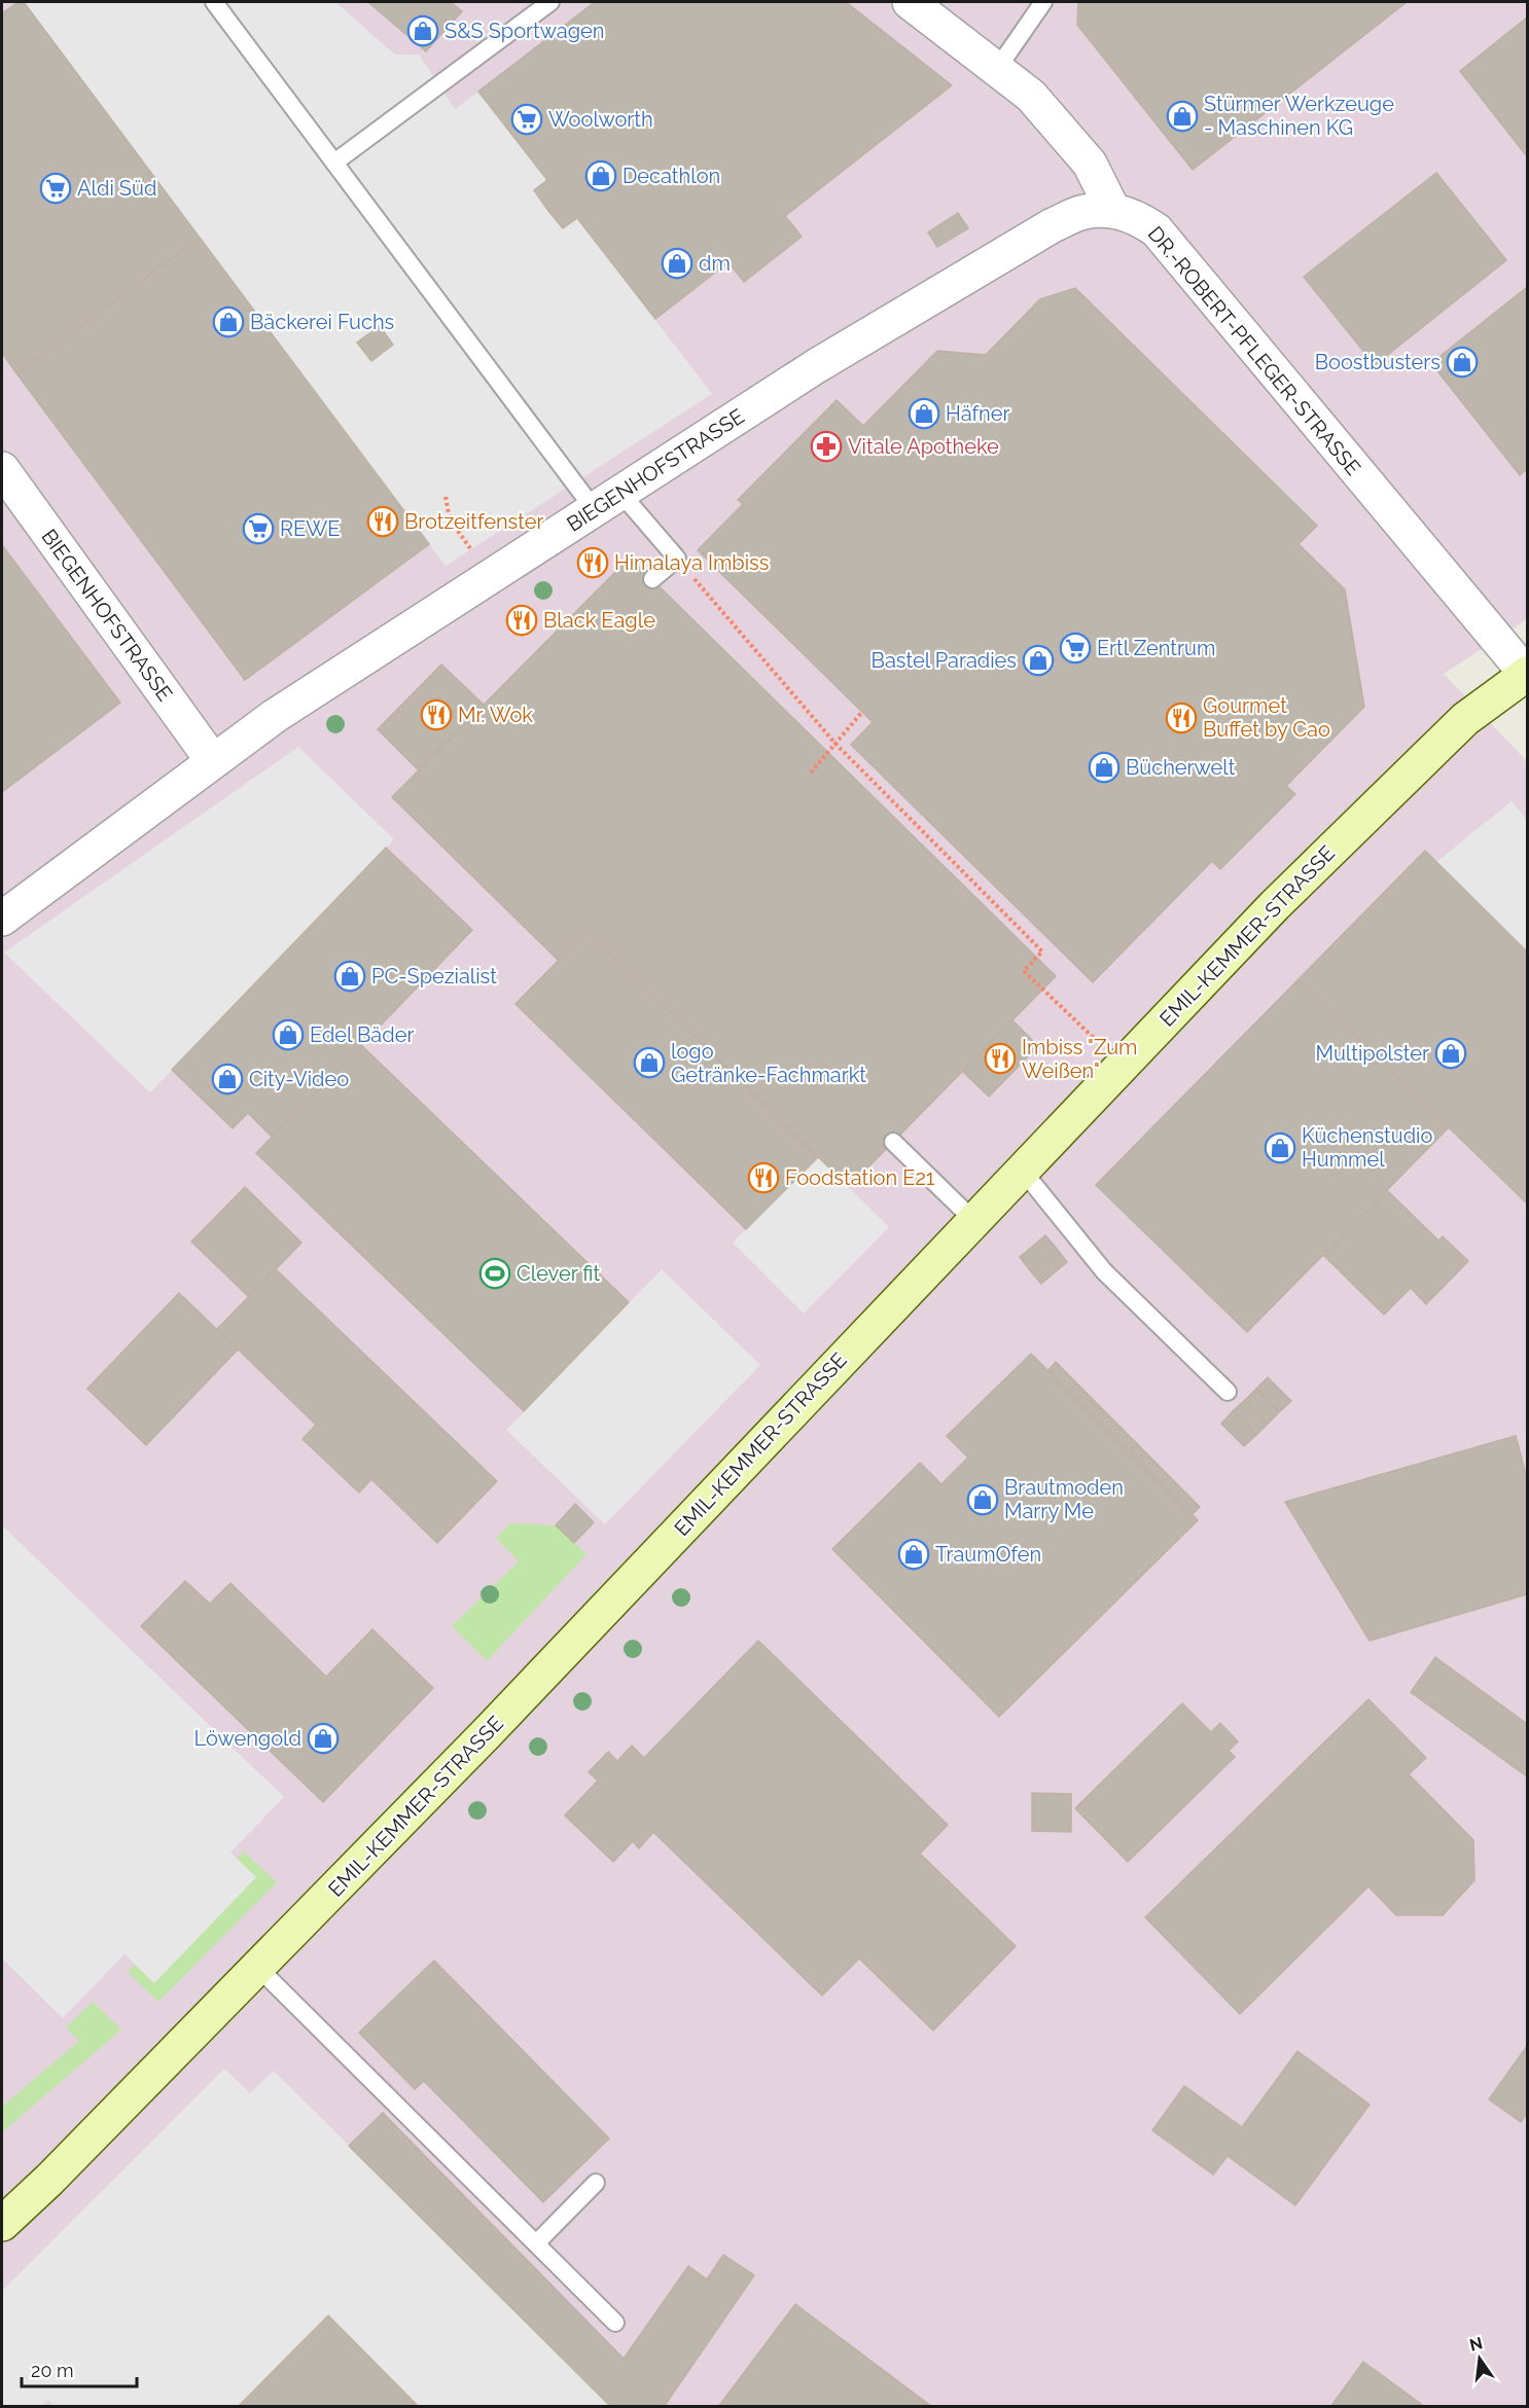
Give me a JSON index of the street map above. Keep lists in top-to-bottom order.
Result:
{
  "streets": {
    "street": ["DR.-ROBERT-PFLEGER-STRASSE", "BIEGENHOFSTRASSE", "EMIL-KEMMER-STRASSE"]
  },
  "crossings": [
    ["DR.-ROBERT-PFLEGER-STRASSE", "BIEGENHOFSTRASSE"],
    ["DR.-ROBERT-PFLEGER-STRASSE", "EMIL-KEMMER-STRASSE"]
  ],
  "places": {
    "shop": [
      "S&S Sportwagen",
      "Stürmer Werkzeuge - Maschinen KG",
      "Decathlon",
      "dm",
      "Bäckerei Fuchs",
      "Boostbusters",
      "Häfner",
      "Bastel Paradies",
      "Bücherwelt",
      "PC-Spezialist",
      "Edel Bäder",
      "Multipolster",
      "logo Getränke-Fachmarkt",
      "City-Video",
      "Küchenstudio Hummel",
      "Brautmoden Marry Me",
      "TraumOfen",
      "Löwengold"
    ],
    "supermarket": [
      "Woolworth",
      "Aldi Süd",
      "REWE",
      "Ertl Zentrum"
    ],
    "pharmacy": ["Vitale Apotheke"],
    "restaurant": [
      "Brotzeitfenster",
      "Himalaya Imbiss",
      "Black Eagle",
      "Mr. Wok",
      "Gourmet Buffet by Cao",
      "Imbiss \"Zum Weißen\"",
      "Foodstation E21"
    ],
    "sports": ["Clever fit"]
  },
  "scale_bar": "20 m",
  "north": "top"
}
